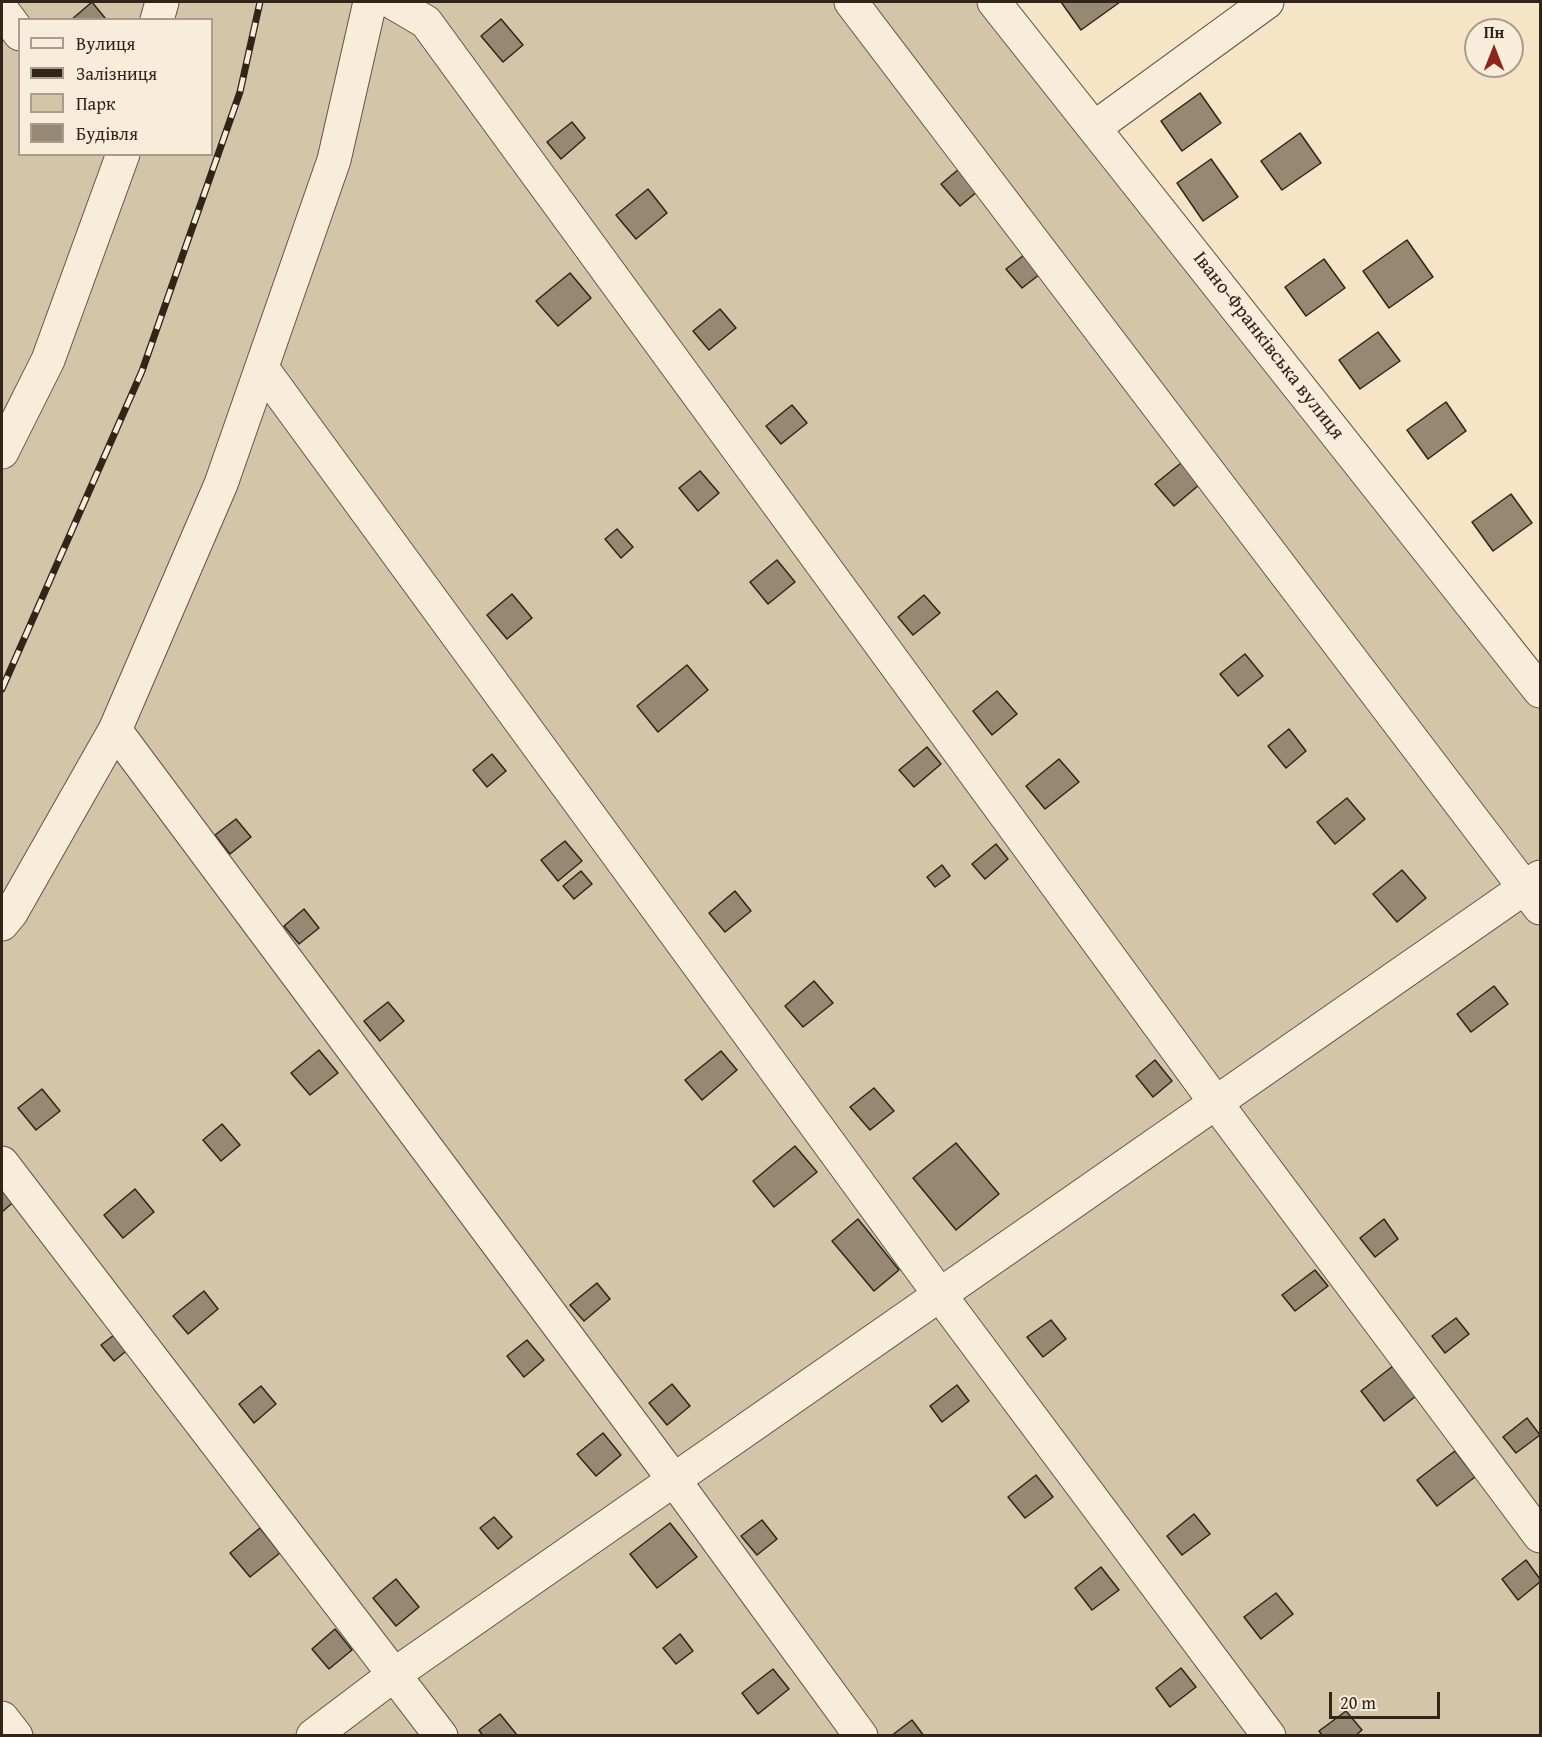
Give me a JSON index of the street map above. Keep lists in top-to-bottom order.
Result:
{
  "streets": {
    "street": ["Івано-Франківська вулиця"]
  },
  "legend": [
    "Вулиця",
    "Залізниця",
    "Парк",
    "Будівля"
  ],
  "scale_bar": "20 m",
  "north": "top"
}
